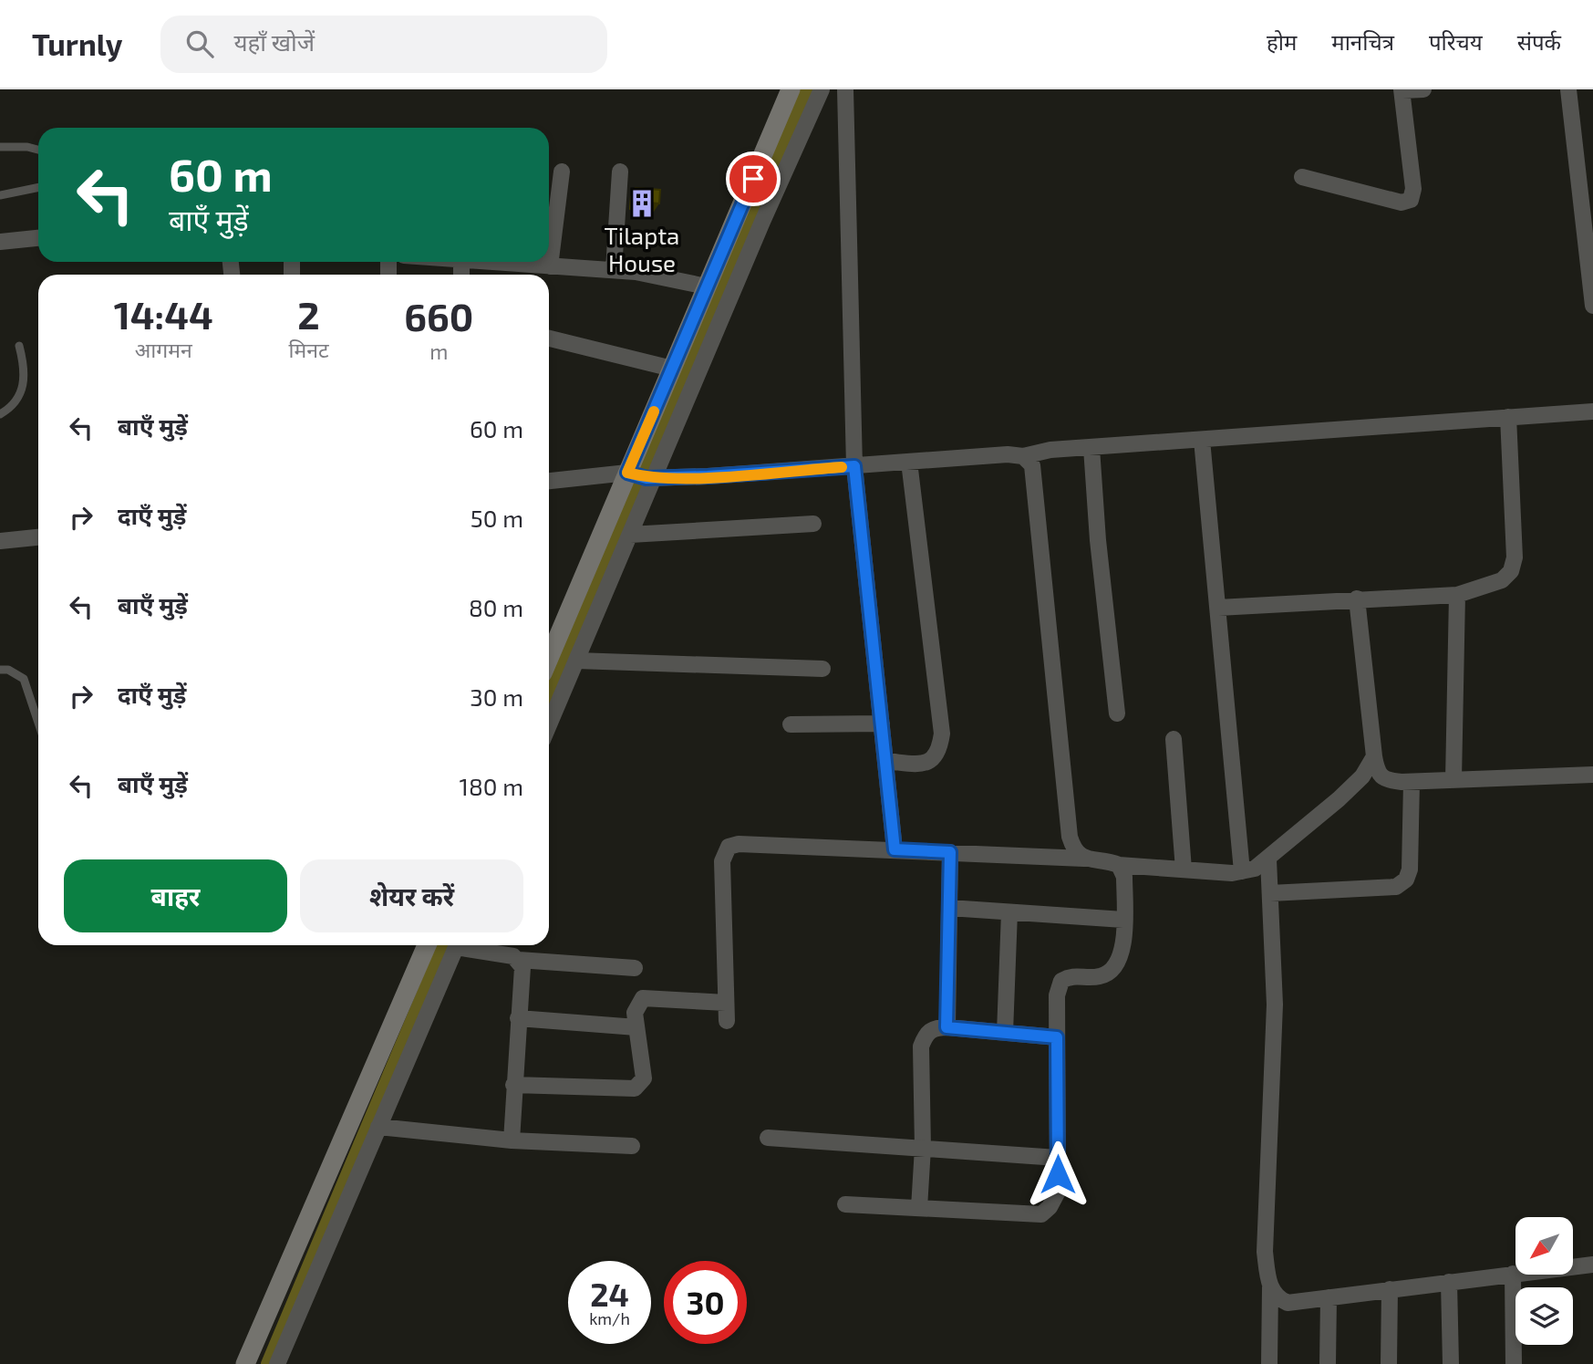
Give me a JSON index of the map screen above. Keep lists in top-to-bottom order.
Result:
{
  "places": {
    "building": ["Tilapta House"]
  },
  "north": "bottom left",
  "page": {
    "header": "Turnly",
    "search": "यहाँ खोजें",
    "nav": [
      "होम",
      "मानचित्र",
      "परिचय",
      "संपर्क"
    ],
    "turn": ["60 m", "बाएँ मुड़ें"],
    "eta": [
      "14:44",
      "आगमन",
      "2",
      "मिनट",
      "660",
      "m"
    ],
    "list": [
      {
        "name": "बाएँ मुड़ें",
        "value": "60 m"
      },
      {
        "name": "दाएँ मुड़ें",
        "value": "50 m"
      },
      {
        "name": "बाएँ मुड़ें",
        "value": "80 m"
      },
      {
        "name": "दाएँ मुड़ें",
        "value": "30 m"
      },
      {
        "name": "बाएँ मुड़ें",
        "value": "180 m"
      }
    ],
    "buttons": ["बाहर", "शेयर करें"],
    "speed": "24 km/h",
    "limit": "30"
  }
}
